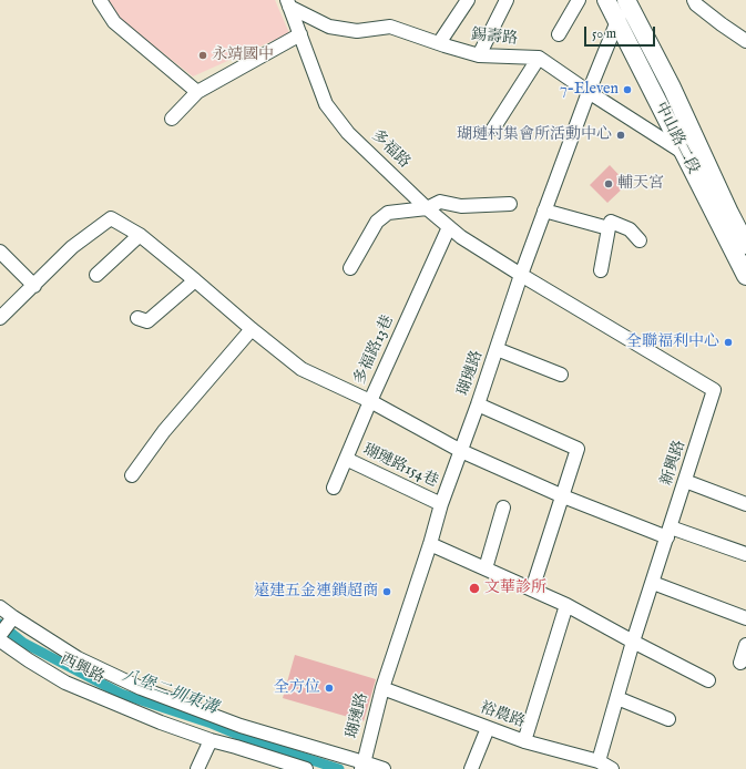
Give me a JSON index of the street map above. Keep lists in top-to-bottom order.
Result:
{
  "streets": {
    "main road": ["中山路二段"],
    "street": [
      "錫壽路",
      "多福路",
      "多福路13巷",
      "瑚璉路",
      "新興路",
      "瑚璉路154巷",
      "西興路",
      "裕農路"
    ]
  },
  "crossings": [
    ["錫壽路", "多福路"],
    ["中山路二段", "瑚璉路"],
    ["多福路", "多福路13巷"],
    ["多福路", "瑚璉路"],
    ["多福路", "新興路"],
    ["多福路13巷", "瑚璉路154巷"],
    ["瑚璉路", "新興路"],
    ["瑚璉路", "瑚璉路154巷"],
    ["瑚璉路", "裕農路"],
    ["新興路", "裕農路"]
  ],
  "water": ["八堡二圳東溝"],
  "places": [
    "永靖國中",
    "7-Eleven",
    "瑚璉村集會所活動中心",
    "輔天宮",
    "全聯福利中心",
    "文華診所",
    "遠建五金連鎖超商",
    "全方位"
  ],
  "scale_bar": "50 m"
}
